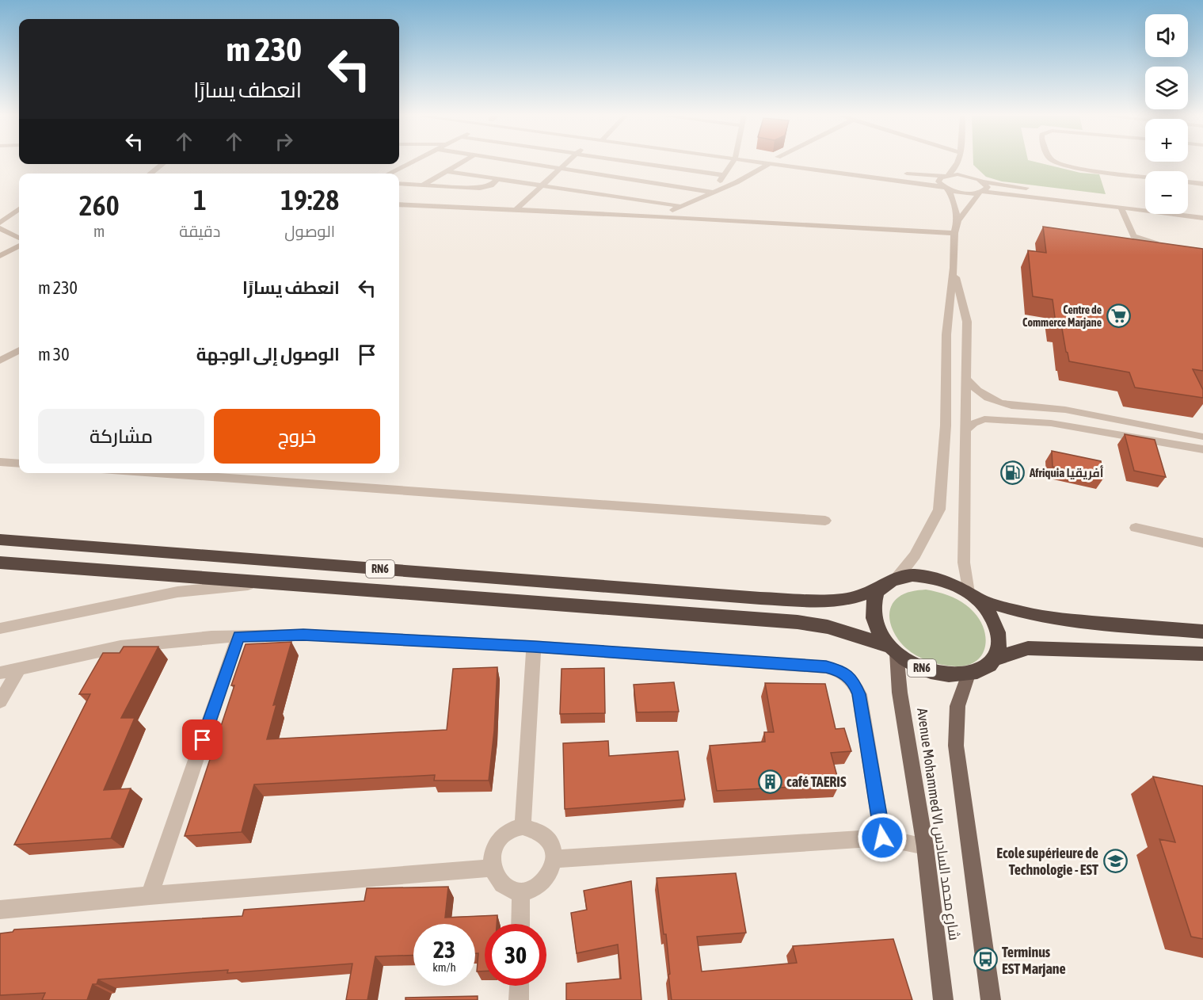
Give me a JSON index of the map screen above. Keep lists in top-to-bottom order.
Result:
{
  "streets": {
    "highway": ["RN6"],
    "main road": ["Avenue Mohammed VI شارع محمد السادس"]
  },
  "crossings": [
    ["RN6", "Avenue Mohammed VI شارع محمد السادس"]
  ],
  "places": {
    "supermarket": ["Centre de Commerce Marjane"],
    "fuel station": ["Afriquia أفريقيا"],
    "building": ["café TAERIS"],
    "school or university": ["Ecole supérieure de Technologie - EST"],
    "bus stop": ["Terminus EST Marjane"]
  },
  "page": {
    "map_buttons": ["+", "−"],
    "turn": ["230 m", "انعطف يسارًا"],
    "eta": [
      "19:28",
      "الوصول",
      "1",
      "دقيقة",
      "260",
      "m"
    ],
    "list": [
      {
        "name": "انعطف يسارًا",
        "value": "230 m"
      },
      {
        "name": "الوصول إلى الوجهة",
        "value": "30 m"
      }
    ],
    "buttons": ["خروج", "مشاركة"],
    "speed": "23 km/h",
    "limit": "30"
  }
}
